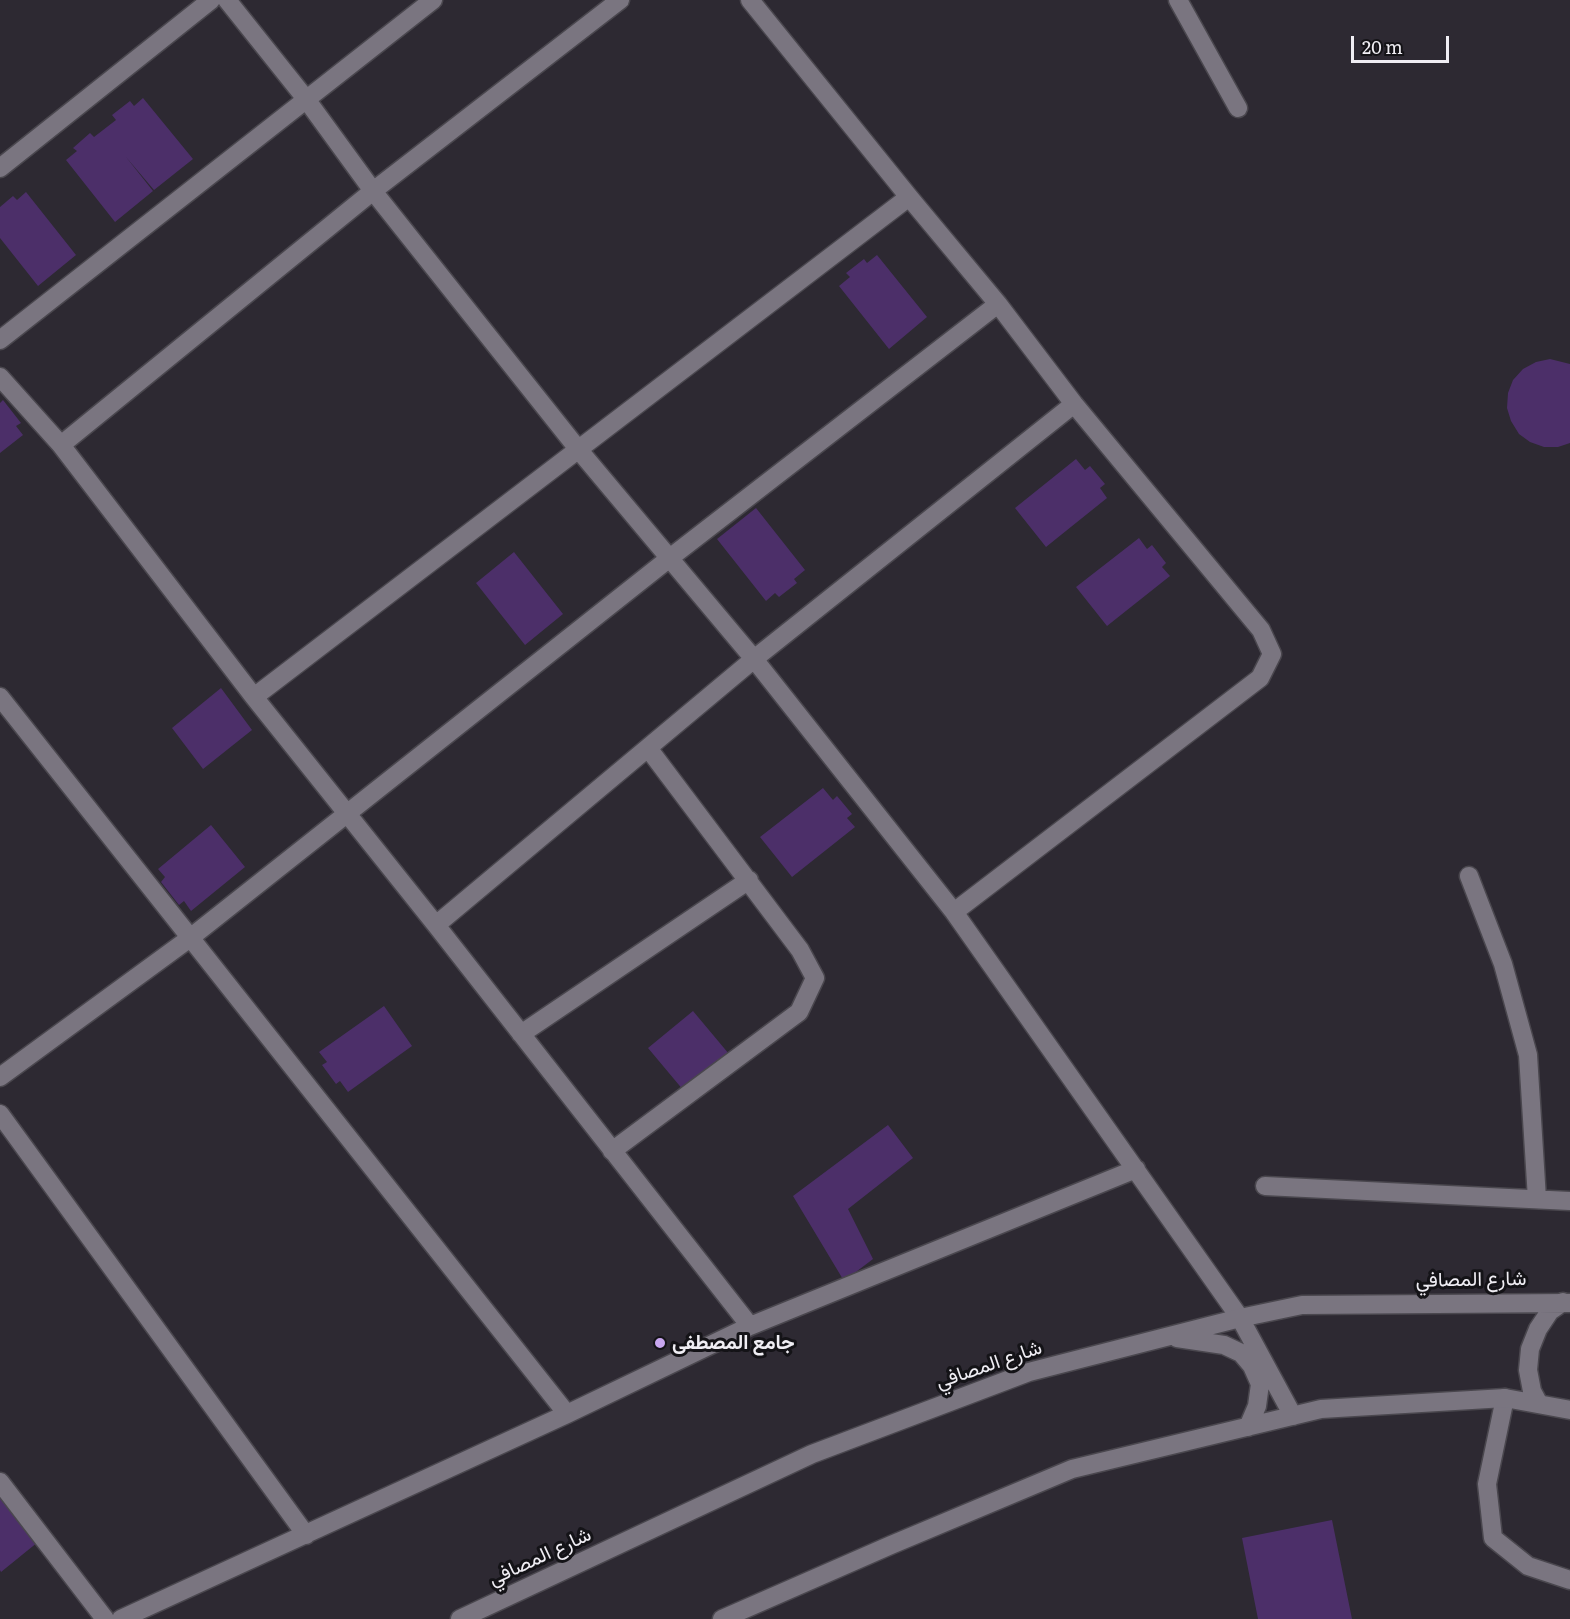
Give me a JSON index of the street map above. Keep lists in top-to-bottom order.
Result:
{
  "streets": {
    "street": ["شارع المصافي"]
  },
  "places": ["جامع المصطفى"],
  "scale_bar": "20 m"
}
